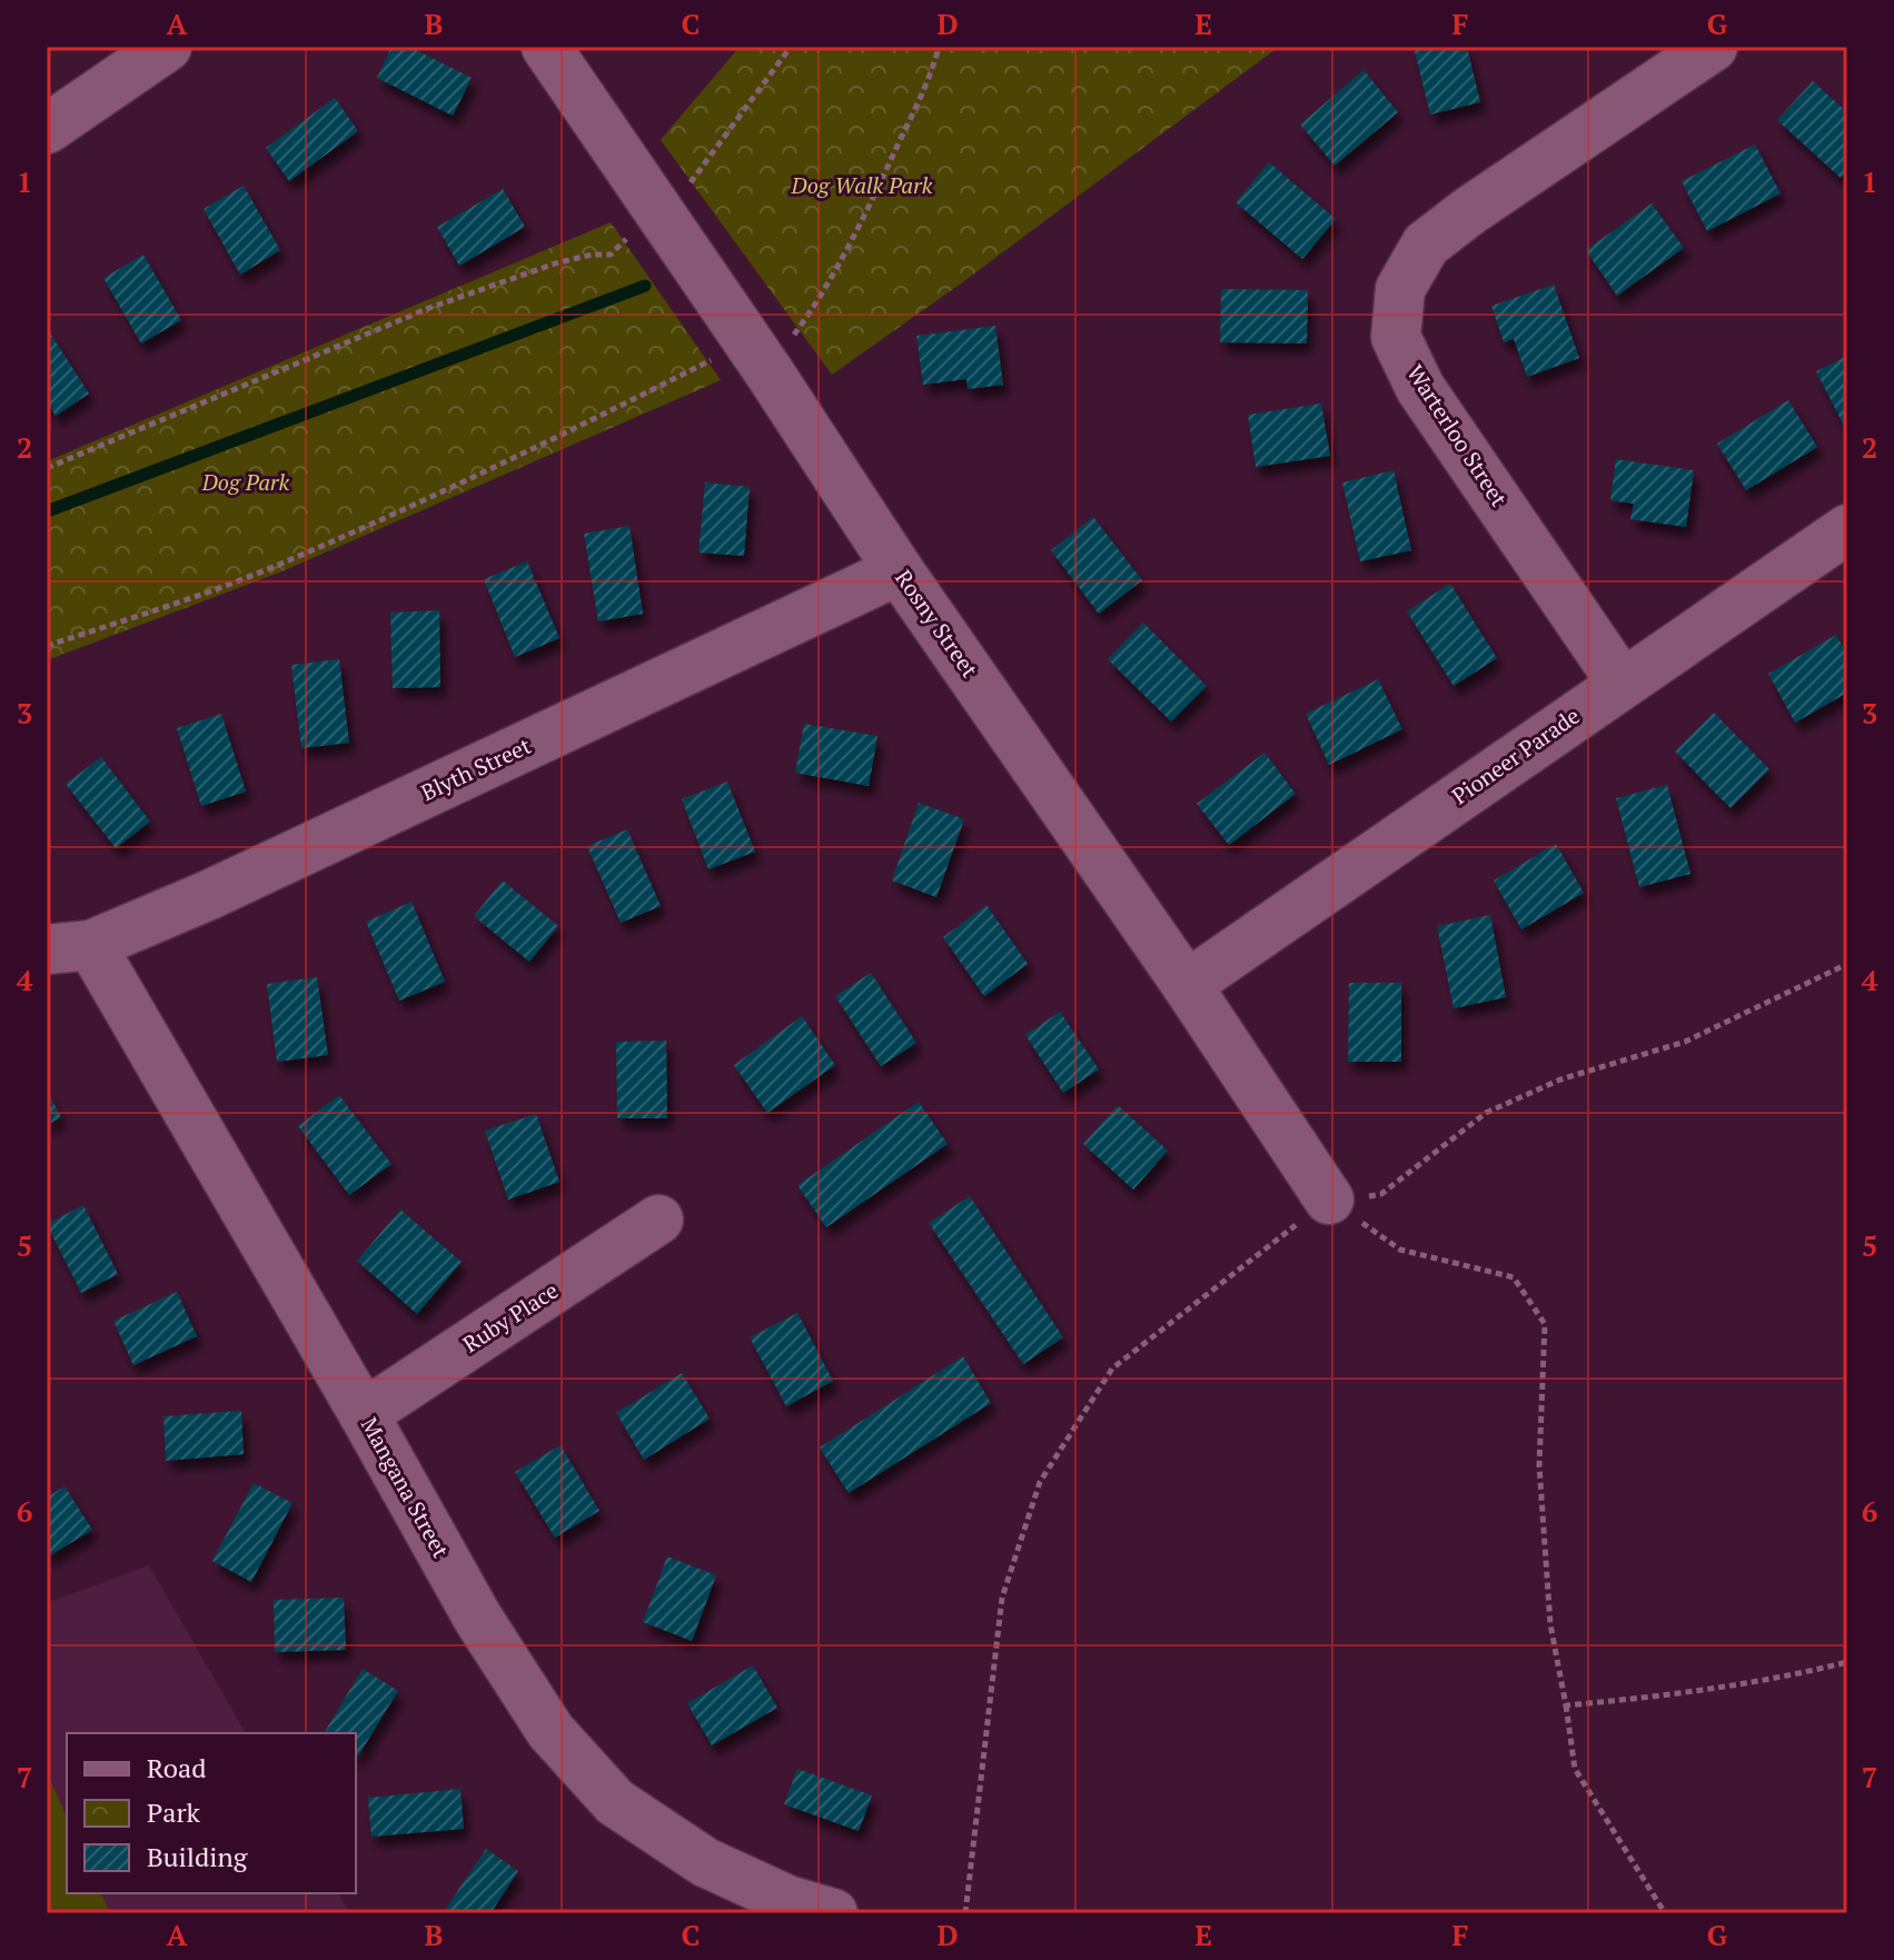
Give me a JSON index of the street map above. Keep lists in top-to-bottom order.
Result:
{
  "streets": {
    "street": [
      "Warterloo Street",
      "Rosny Street",
      "Pioneer Parade",
      "Blyth Street",
      "Ruby Place",
      "Mangana Street"
    ]
  },
  "crossings": [
    ["Warterloo Street", "Pioneer Parade"],
    ["Rosny Street", "Pioneer Parade"],
    ["Rosny Street", "Blyth Street"],
    ["Blyth Street", "Mangana Street"],
    ["Ruby Place", "Mangana Street"]
  ],
  "parks": ["Dog Walk Park", "Dog Park"],
  "legend": ["Road", "Park", "Building"],
  "grid": {
    "columns": [
      "A",
      "B",
      "C",
      "D",
      "E",
      "F",
      "G"
    ],
    "rows": [
      "1",
      "2",
      "3",
      "4",
      "5",
      "6",
      "7"
    ]
  }
}
